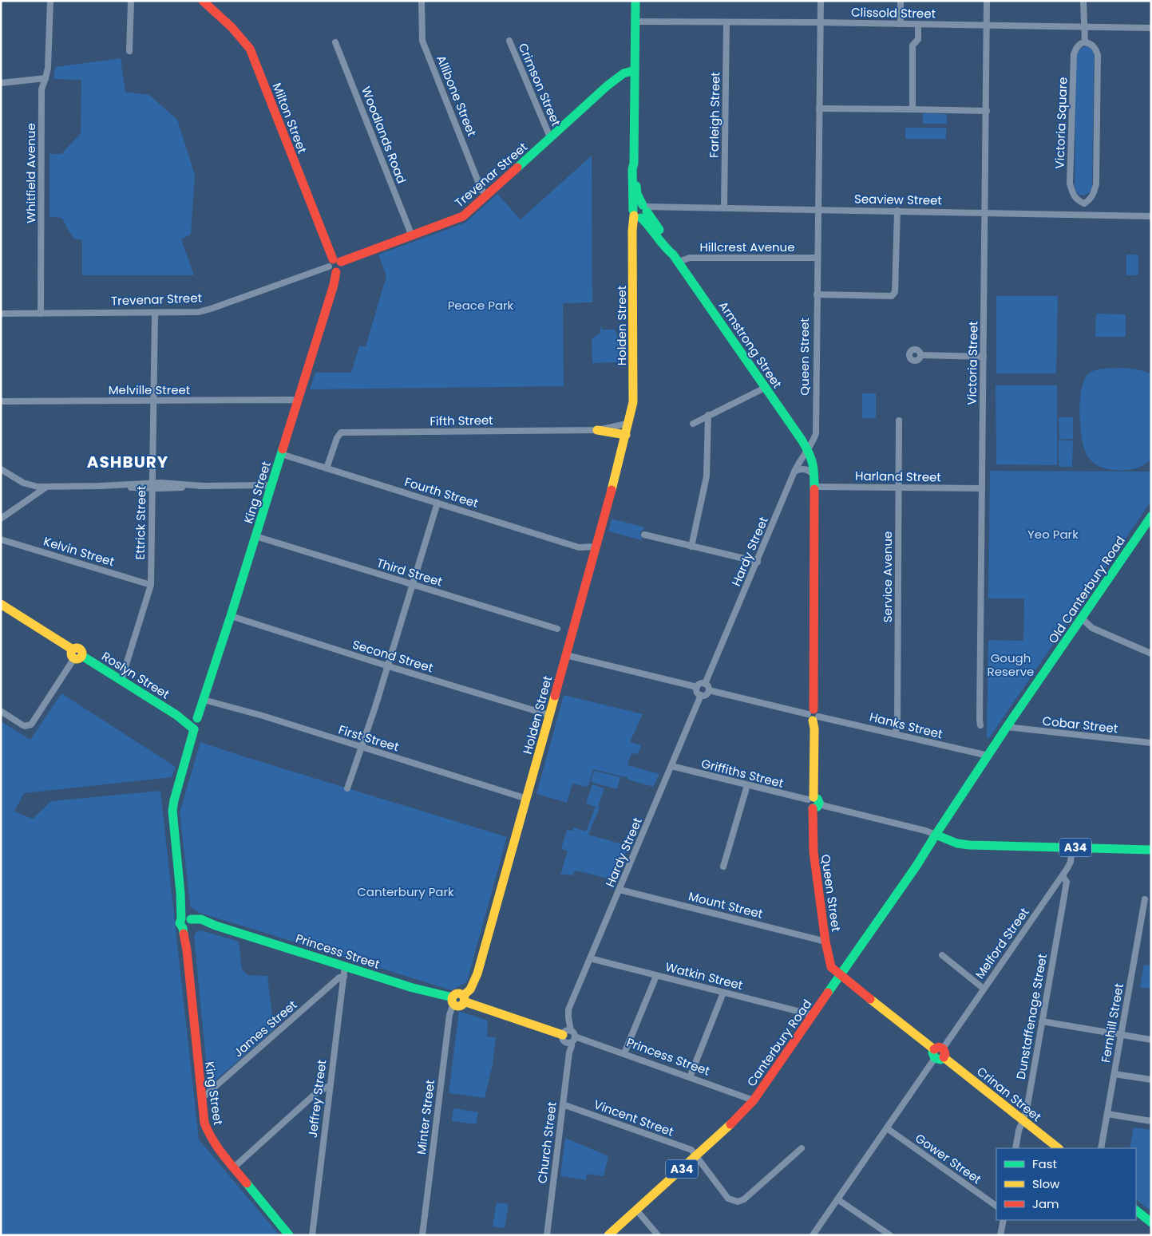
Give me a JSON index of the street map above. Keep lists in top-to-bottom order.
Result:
{
  "streets": {
    "main road": [
      "Milton Street",
      "Trevenar Street",
      "Holden Street",
      "Armstrong Street",
      "Queen Street",
      "King Street",
      "Old Canterbury Road",
      "Roslyn Street",
      "A34",
      "Princess Street",
      "Canterbury Road",
      "Crinan Street"
    ],
    "street": [
      "Clissold Street",
      "Crimson Street",
      "Allibone Street",
      "Farleigh Street",
      "Victoria Square",
      "Woodlands Road",
      "Whitfield Avenue",
      "Seaview Street",
      "Hillcrest Avenue",
      "Victoria Street",
      "Melville Street",
      "Fifth Street",
      "Harland Street",
      "Fourth Street",
      "Ettrick Street",
      "Kelvin Street",
      "Hardy Street",
      "Third Street",
      "Service Avenue",
      "Second Street",
      "Cobar Street",
      "Hanks Street",
      "First Street",
      "Griffiths Street",
      "Mount Street",
      "Melford Street",
      "Watkin Street",
      "Dunstaffenage Street",
      "Fernhill Street",
      "James Street",
      "Jeffrey Street",
      "Minter Street",
      "Vincent Street",
      "Church Street",
      "Gower Street"
    ]
  },
  "crossings": [
    ["Clissold Street", "Farleigh Street"],
    ["Clissold Street", "Holden Street"],
    ["Clissold Street", "Queen Street"],
    ["Clissold Street", "Victoria Street"],
    ["Crimson Street", "Trevenar Street"],
    ["Allibone Street", "Trevenar Street"],
    ["Farleigh Street", "Seaview Street"],
    ["Milton Street", "Trevenar Street"],
    ["Milton Street", "King Street"],
    ["Woodlands Road", "Trevenar Street"],
    ["Whitfield Avenue", "Trevenar Street"],
    ["Trevenar Street", "Holden Street"],
    ["Trevenar Street", "King Street"],
    ["Trevenar Street", "Ettrick Street"],
    ["Seaview Street", "Holden Street"],
    ["Seaview Street", "Armstrong Street"],
    ["Seaview Street", "Queen Street"],
    ["Seaview Street", "Victoria Street"],
    ["Hillcrest Avenue", "Armstrong Street"],
    ["Hillcrest Avenue", "Queen Street"],
    ["Holden Street", "Armstrong Street"],
    ["Holden Street", "Fourth Street"],
    ["Holden Street", "Second Street"],
    ["Holden Street", "First Street"],
    ["Holden Street", "Princess Street"],
    ["Armstrong Street", "Queen Street"],
    ["Armstrong Street", "Hardy Street"],
    ["Queen Street", "Harland Street"],
    ["Queen Street", "Hardy Street"],
    ["Queen Street", "Hanks Street"],
    ["Queen Street", "Griffiths Street"],
    ["Queen Street", "Mount Street"],
    ["Queen Street", "Canterbury Road"],
    ["Queen Street", "Crinan Street"],
    ["Victoria Street", "Harland Street"],
    ["Melville Street", "King Street"],
    ["Melville Street", "Ettrick Street"],
    ["Fifth Street", "Fourth Street"],
    ["Harland Street", "Service Avenue"],
    ["King Street", "Fourth Street"],
    ["King Street", "Third Street"],
    ["King Street", "Second Street"],
    ["King Street", "Roslyn Street"],
    ["King Street", "First Street"],
    ["King Street", "Princess Street"],
    ["King Street", "James Street"],
    ["Ettrick Street", "Kelvin Street"],
    ["Ettrick Street", "Roslyn Street"],
    ["Hardy Street", "Hanks Street"],
    ["Hardy Street", "Griffiths Street"],
    ["Hardy Street", "Mount Street"],
    ["Hardy Street", "Princess Street"],
    ["Hardy Street", "Watkin Street"],
    ["Hardy Street", "Church Street"],
    ["Service Avenue", "Hanks Street"],
    ["Old Canterbury Road", "Cobar Street"],
    ["Old Canterbury Road", "Hanks Street"],
    ["Old Canterbury Road", "Griffiths Street"],
    ["Old Canterbury Road", "A34"],
    ["Old Canterbury Road", "Canterbury Road"],
    ["Griffiths Street", "A34"],
    ["Griffiths Street", "Canterbury Road"],
    ["A34", "Melford Street"],
    ["A34", "Canterbury Road"],
    ["Melford Street", "Dunstaffenage Street"],
    ["Melford Street", "Crinan Street"],
    ["Melford Street", "Gower Street"],
    ["Princess Street", "Canterbury Road"],
    ["Princess Street", "Jeffrey Street"],
    ["Princess Street", "Minter Street"],
    ["Princess Street", "Church Street"],
    ["Watkin Street", "Canterbury Road"],
    ["Dunstaffenage Street", "Crinan Street"],
    ["James Street", "Jeffrey Street"],
    ["Canterbury Road", "Crinan Street"],
    ["Canterbury Road", "Vincent Street"],
    ["Vincent Street", "Church Street"]
  ],
  "districts": ["ASHBURY"],
  "parks": [
    "Peace Park",
    "Yeo Park",
    "Gough Reserve",
    "Canterbury Park"
  ],
  "legend": ["Fast", "Slow", "Jam"]
}
